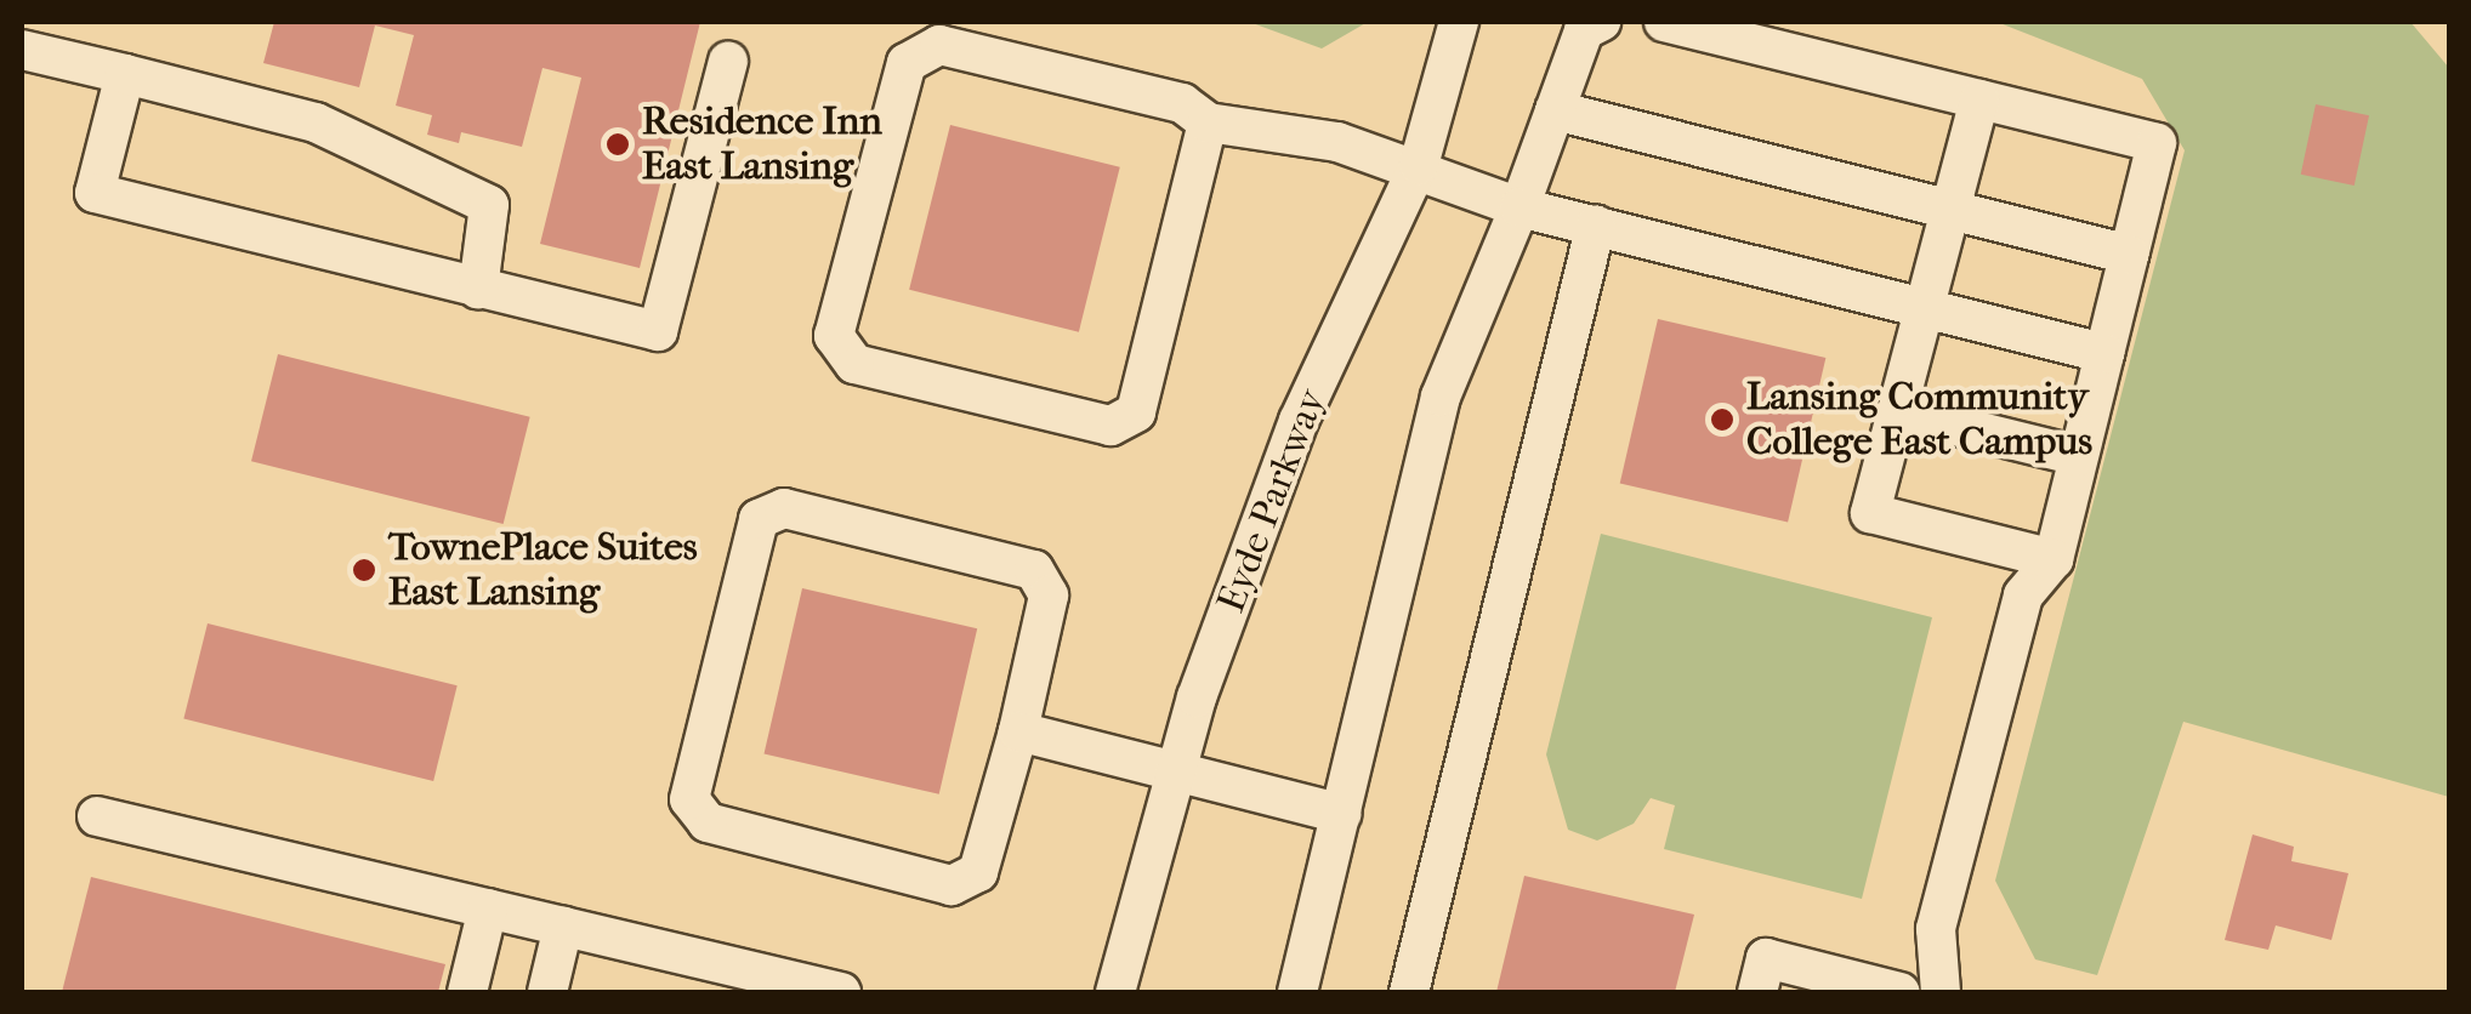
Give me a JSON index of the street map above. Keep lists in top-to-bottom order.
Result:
{
  "streets": {
    "street": ["Eyde Parkway"]
  },
  "places": ["Residence Inn East Lansing", "Lansing Community College East Campus", "TownePlace Suites East Lansing"]
}
